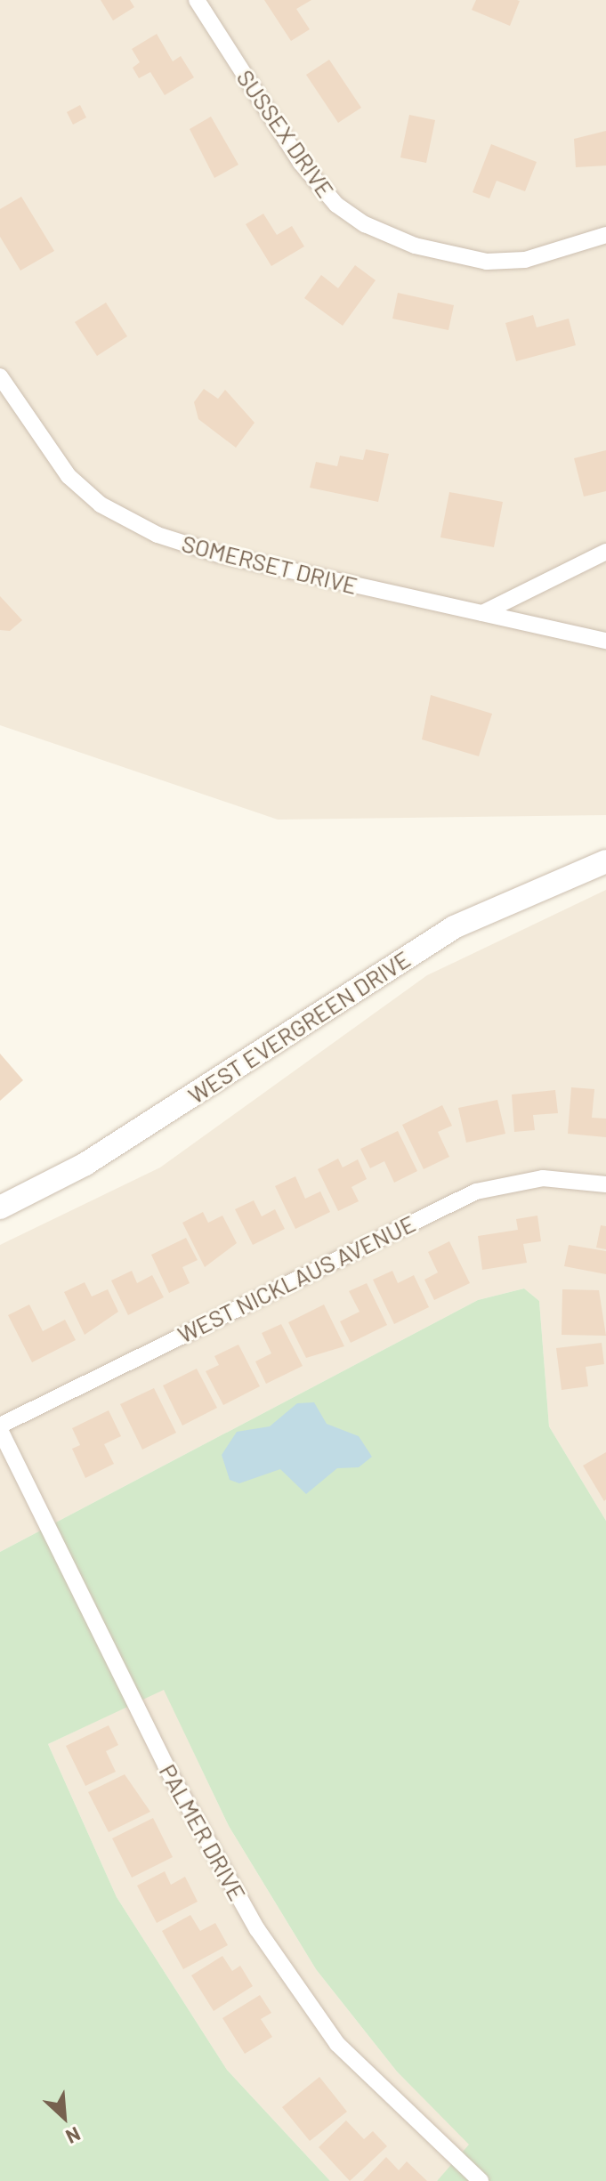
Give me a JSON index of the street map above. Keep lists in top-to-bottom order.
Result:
{
  "streets": {
    "street": [
      "SUSSEX DRIVE",
      "SOMERSET DRIVE",
      "WEST EVERGREEN DRIVE",
      "WEST NICKLAUS AVENUE",
      "PALMER DRIVE"
    ]
  },
  "crossings": [
    ["WEST NICKLAUS AVENUE", "PALMER DRIVE"]
  ],
  "north": "bottom right"
}
